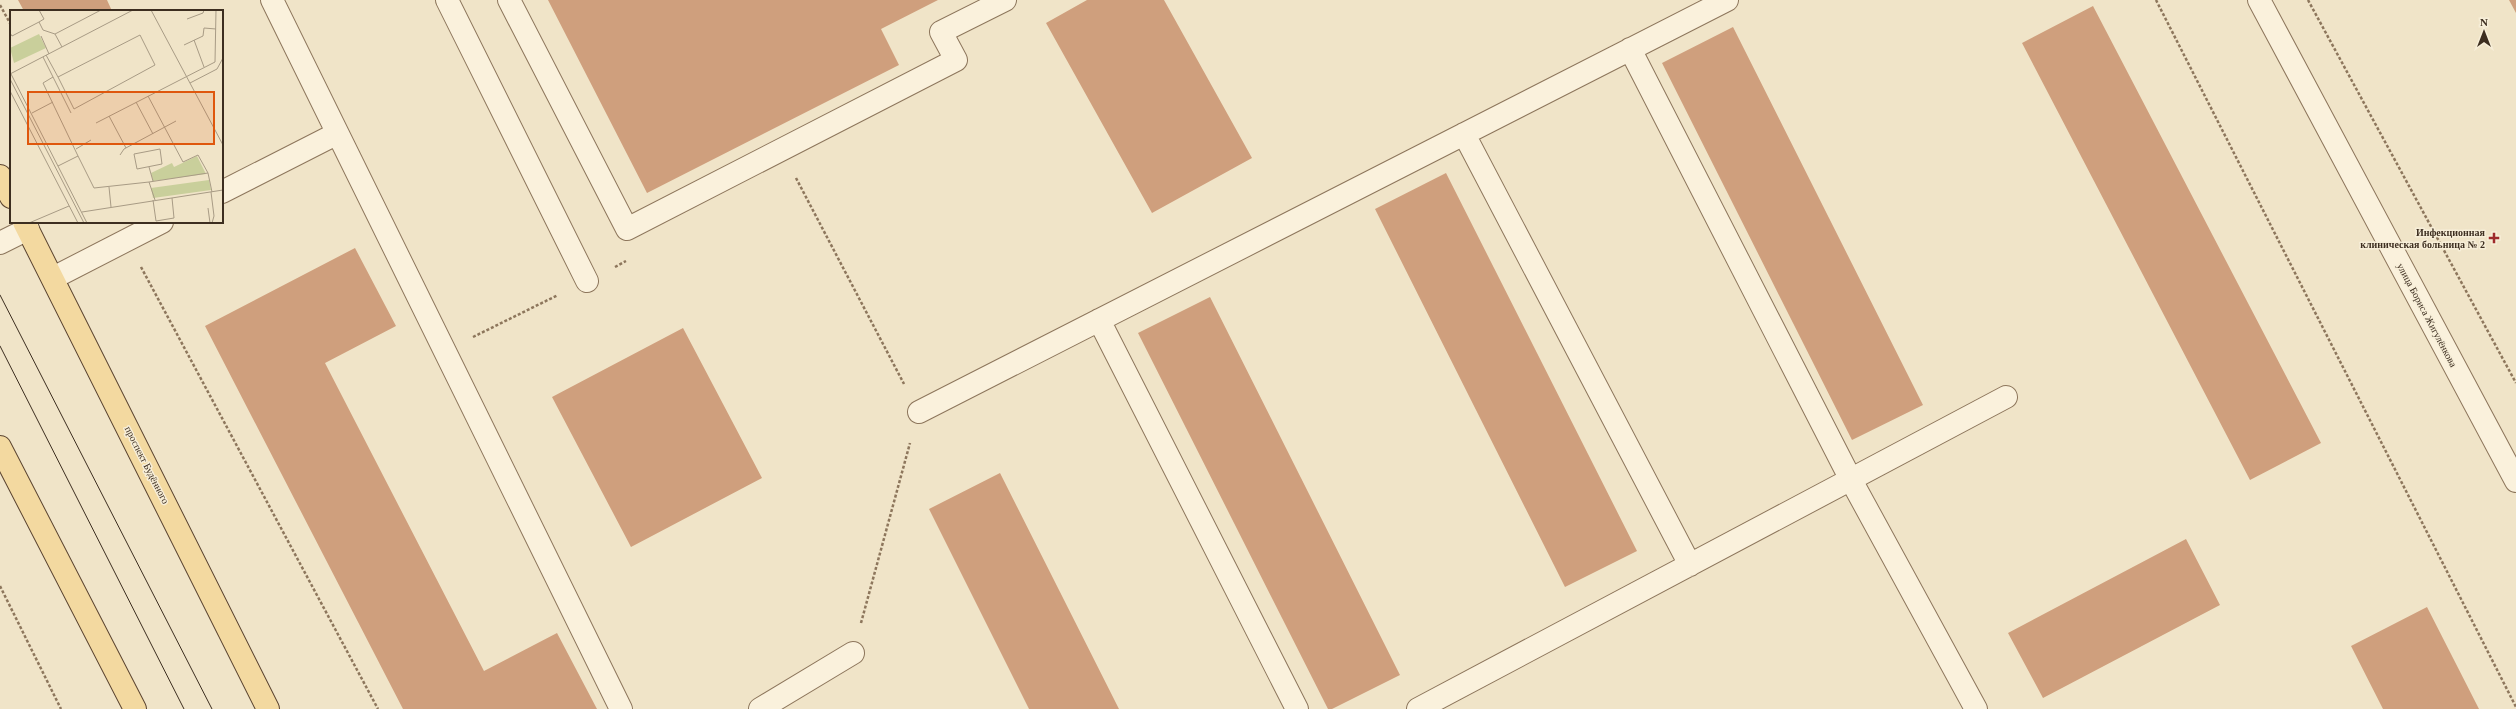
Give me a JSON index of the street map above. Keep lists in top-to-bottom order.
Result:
{
  "streets": {
    "main road": ["проспект Будённого"],
    "street": ["улица Бориса Жигулёнкова"]
  },
  "places": {
    "health": ["Инфекционная клиническая больница № 2"]
  },
  "north": "top"
}
